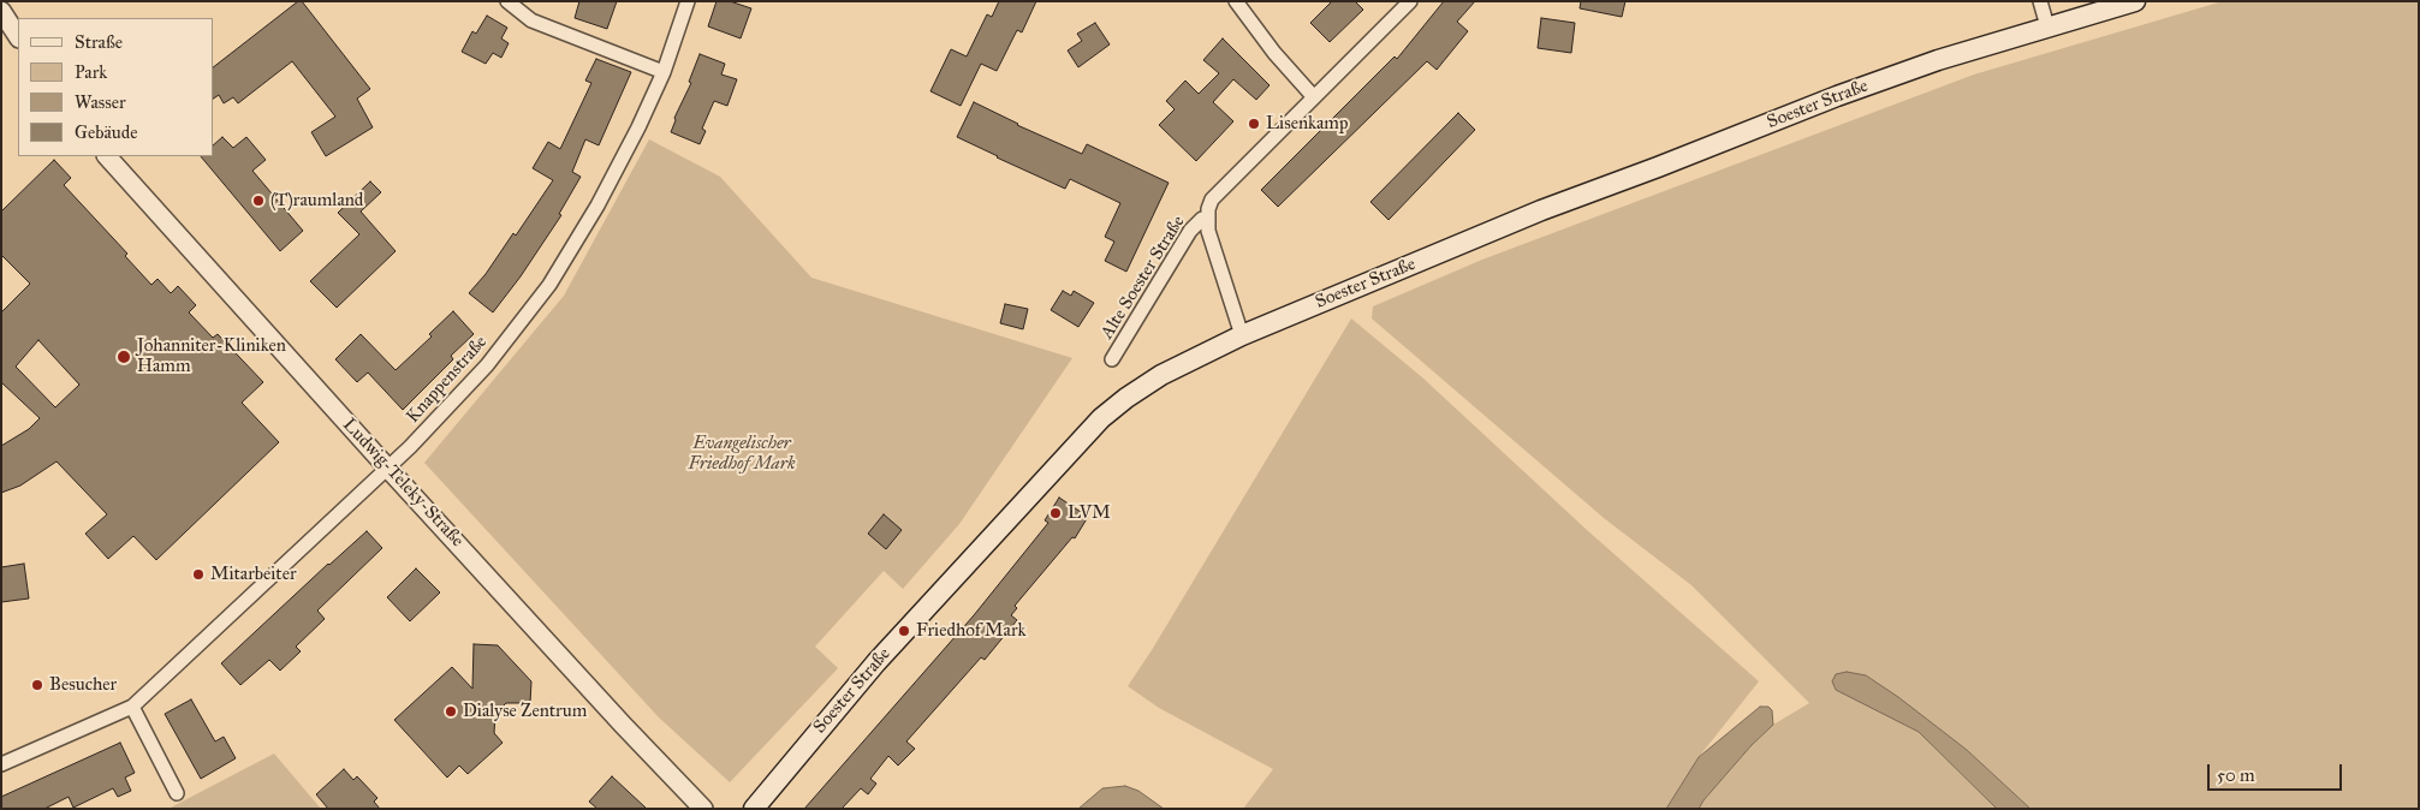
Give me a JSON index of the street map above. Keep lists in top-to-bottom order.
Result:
{
  "streets": {
    "main road": ["Soester Straße"],
    "street": ["Alte Soester Straße", "Knappenstraße", "Ludwig-Teleky-Straße"]
  },
  "crossings": [
    ["Soester Straße", "Alte Soester Straße"],
    ["Knappenstraße", "Ludwig-Teleky-Straße"]
  ],
  "parks": ["Evangelischer Friedhof Mark"],
  "places": [
    "Lisenkamp",
    "(T)raumland",
    "Johanniter-Kliniken Hamm",
    "LVM",
    "Mitarbeiter",
    "Friedhof Mark",
    "Besucher",
    "Dialyse Zentrum"
  ],
  "legend": [
    "Straße",
    "Park",
    "Wasser",
    "Gebäude"
  ],
  "scale_bar": "50 m"
}
